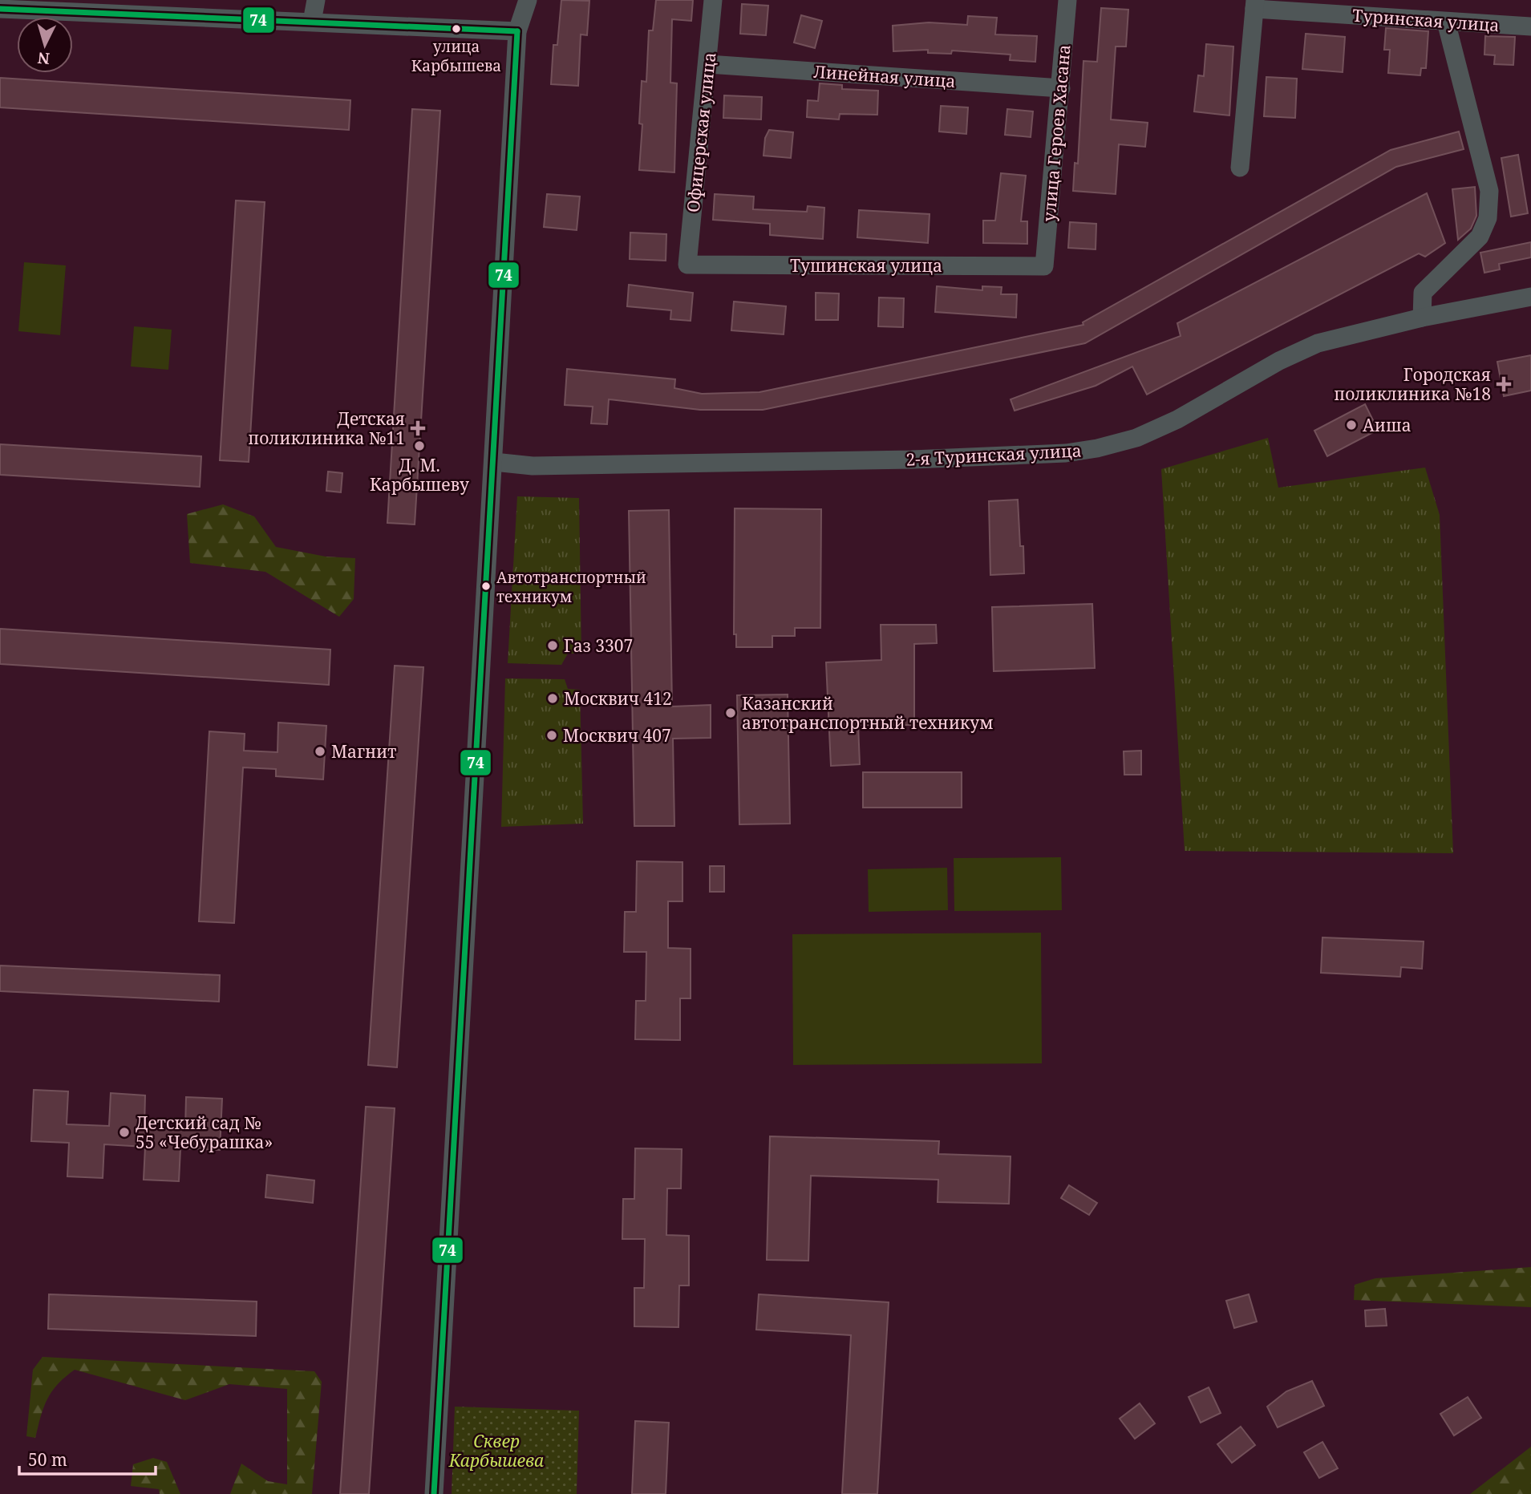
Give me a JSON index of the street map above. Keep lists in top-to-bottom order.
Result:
{
  "streets": {
    "street": [
      "Туринская улица",
      "Линейная улица",
      "Офицерская улица",
      "улица Героев Хасана",
      "Тушинская улица",
      "2-я Туринская улица"
    ]
  },
  "crossings": [
    ["Линейная улица", "Офицерская улица"],
    ["Линейная улица", "улица Героев Хасана"],
    ["Офицерская улица", "Тушинская улица"],
    ["улица Героев Хасана", "Тушинская улица"]
  ],
  "parks": ["Сквер Карбышева"],
  "places": {
    "other": [
      "улица Карбышева",
      "Аиша",
      "Д. М. Карбышеву",
      "Автотранспортный техникум",
      "Газ 3307",
      "Москвич 412",
      "Казанский автотранспортный техникум",
      "Москвич 407",
      "Магнит",
      "Детский сад № 55 «Чебурашка»"
    ],
    "health": ["Городская поликлиника №18", "Детская поликлиника №11"]
  },
  "lines": ["transit line 74"],
  "scale_bar": "50 m",
  "north": "bottom"
}
